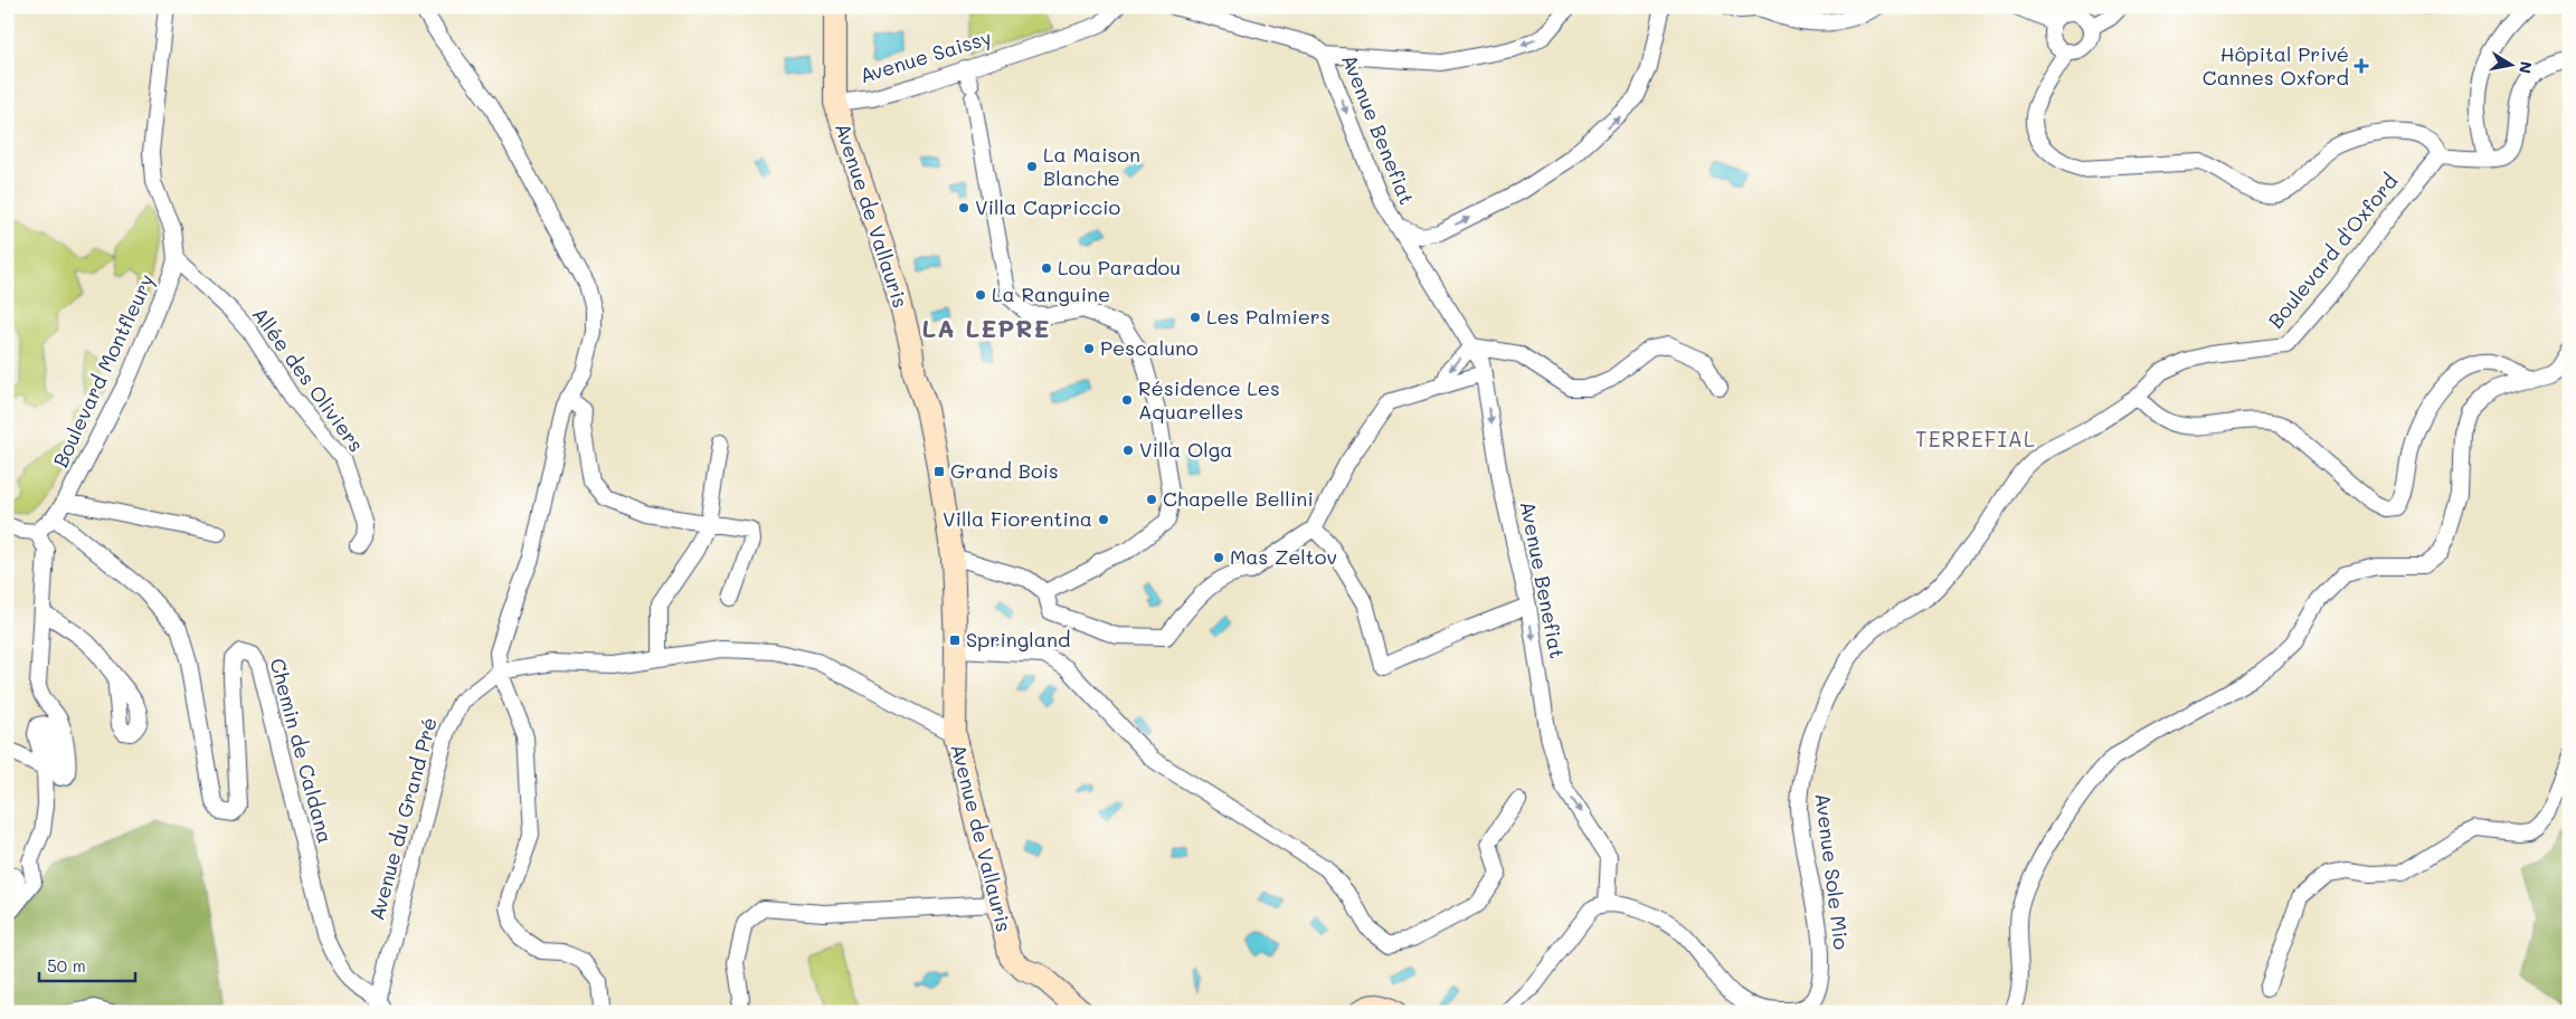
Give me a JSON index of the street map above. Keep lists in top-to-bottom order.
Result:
{
  "streets": {
    "main road": ["Avenue de Vallauris"],
    "street": [
      "Avenue Saissy",
      "Avenue Benefiat",
      "Boulevard d'Oxford",
      "Boulevard Montfleury",
      "Allée des Oliviers",
      "Chemin de Caldana",
      "Avenue du Grand Pré",
      "Avenue Sole Mio"
    ]
  },
  "crossings": [
    ["Avenue Saissy", "Avenue de Vallauris"],
    ["Avenue Benefiat", "Avenue Sole Mio"],
    ["Boulevard d'Oxford", "Avenue Sole Mio"],
    ["Boulevard Montfleury", "Allée des Oliviers"],
    ["Boulevard Montfleury", "Chemin de Caldana"],
    ["Chemin de Caldana", "Avenue du Grand Pré"]
  ],
  "one_way": ["Avenue Benefiat"],
  "districts": ["LA LEPRE", "TERREFIAL"],
  "places": {
    "health": ["Hôpital Privé Cannes Oxford"],
    "other": [
      "La Maison Blanche",
      "Villa Capriccio",
      "Lou Paradou",
      "La Ranguine",
      "Les Palmiers",
      "Pescaluno",
      "Résidence Les Aquarelles",
      "Villa Olga",
      "Chapelle Bellini",
      "Villa Fiorentina",
      "Mas Zeltov"
    ],
    "transit": ["Grand Bois", "Springland"]
  },
  "scale_bar": "50 m",
  "north": "right"
}
